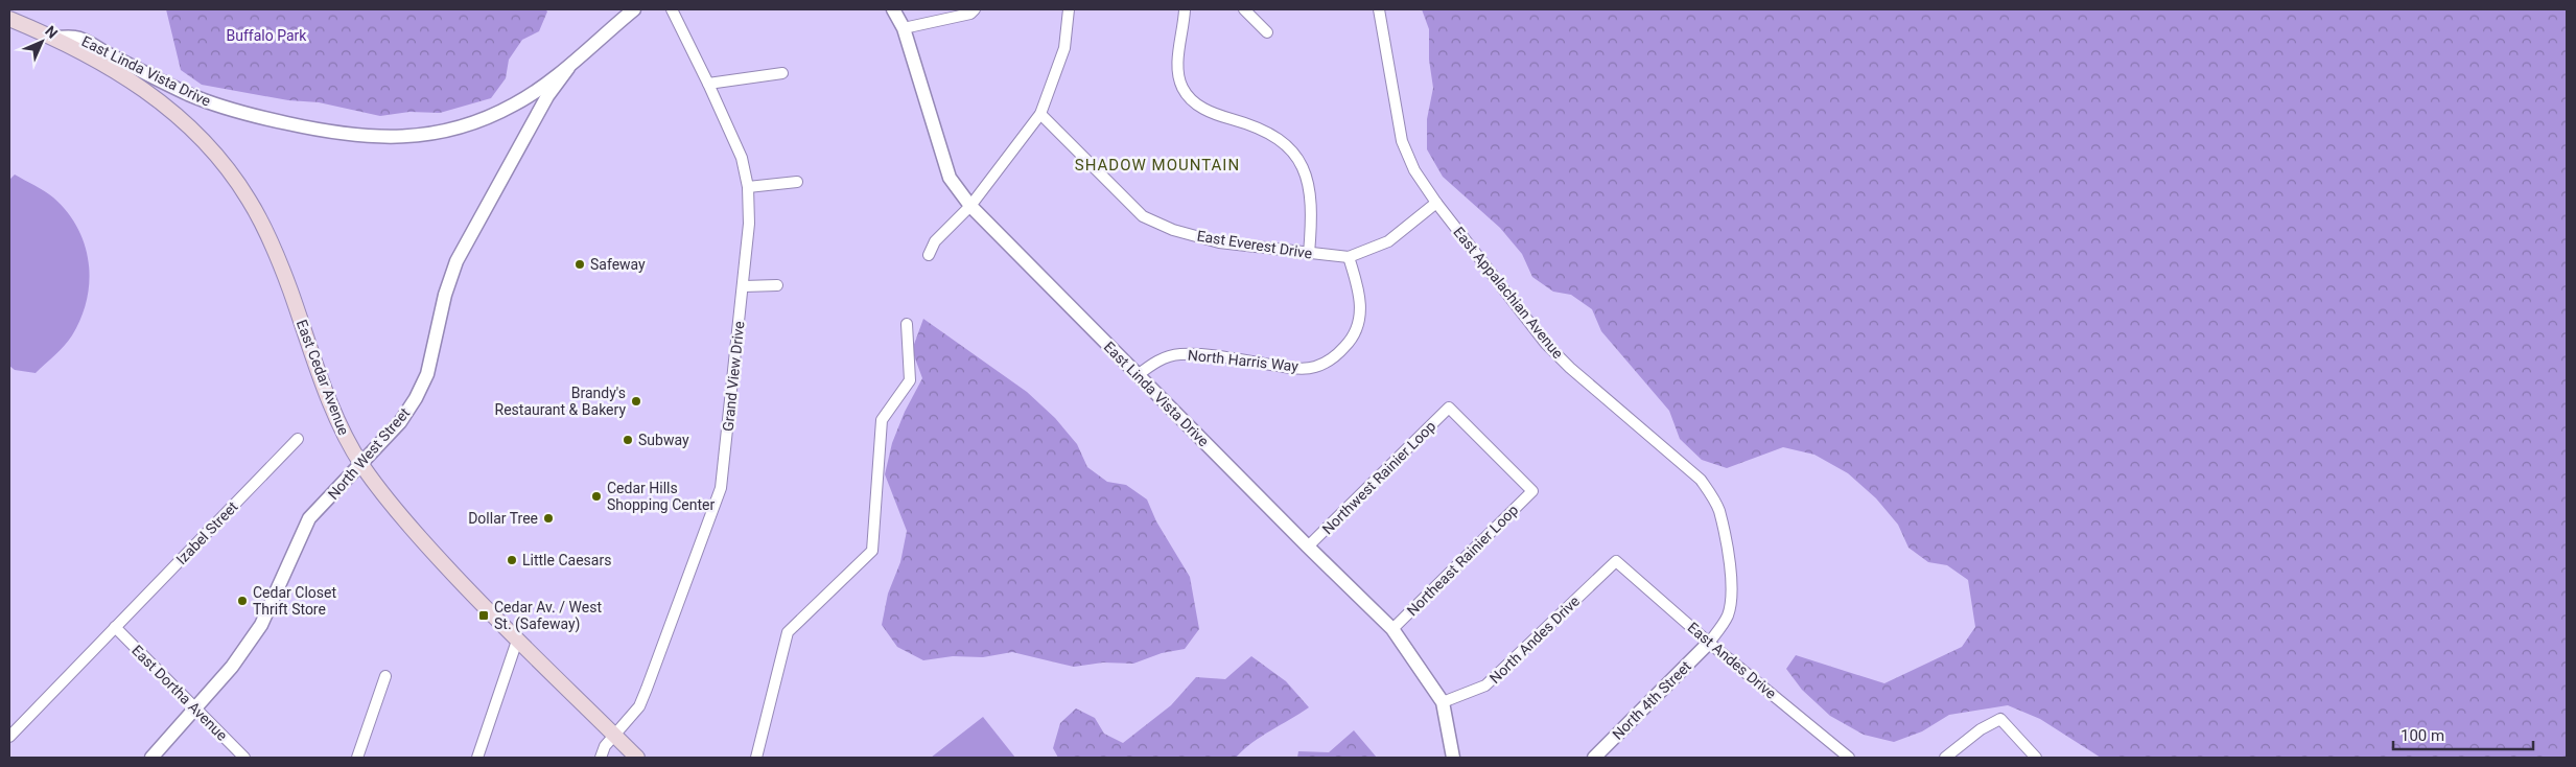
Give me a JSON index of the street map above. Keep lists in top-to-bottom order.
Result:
{
  "streets": {
    "main road": ["East Cedar Avenue"],
    "street": [
      "East Linda Vista Drive",
      "East Everest Drive",
      "East Appalachian Avenue",
      "North Harris Way",
      "Grand View Drive",
      "North West Street",
      "Northwest Rainier Loop",
      "Izabel Street",
      "Northeast Rainier Loop",
      "North Andes Drive",
      "East Andes Drive",
      "East Dortha Avenue",
      "North 4th Street"
    ]
  },
  "crossings": [
    ["East Linda Vista Drive", "North Harris Way"],
    ["East Linda Vista Drive", "East Cedar Avenue"],
    ["East Linda Vista Drive", "North West Street"],
    ["East Linda Vista Drive", "Northwest Rainier Loop"],
    ["East Linda Vista Drive", "Northeast Rainier Loop"],
    ["East Linda Vista Drive", "North Andes Drive"],
    ["East Everest Drive", "East Appalachian Avenue"],
    ["East Everest Drive", "North Harris Way"],
    ["East Appalachian Avenue", "East Andes Drive"],
    ["East Appalachian Avenue", "North 4th Street"],
    ["Grand View Drive", "East Cedar Avenue"],
    ["East Cedar Avenue", "North West Street"],
    ["North West Street", "East Dortha Avenue"],
    ["Northwest Rainier Loop", "Northeast Rainier Loop"],
    ["Izabel Street", "East Dortha Avenue"],
    ["North Andes Drive", "East Andes Drive"],
    ["East Andes Drive", "North 4th Street"]
  ],
  "districts": ["SHADOW MOUNTAIN"],
  "parks": ["Buffalo Park"],
  "places": {
    "other": [
      "Safeway",
      "Brandy's Restaurant & Bakery",
      "Subway",
      "Cedar Hills Shopping Center",
      "Dollar Tree",
      "Little Caesars",
      "Cedar Closet Thrift Store"
    ],
    "transit": ["Cedar Av. / West St. (Safeway)"]
  },
  "scale_bar": "100 m",
  "north": "top right"
}
